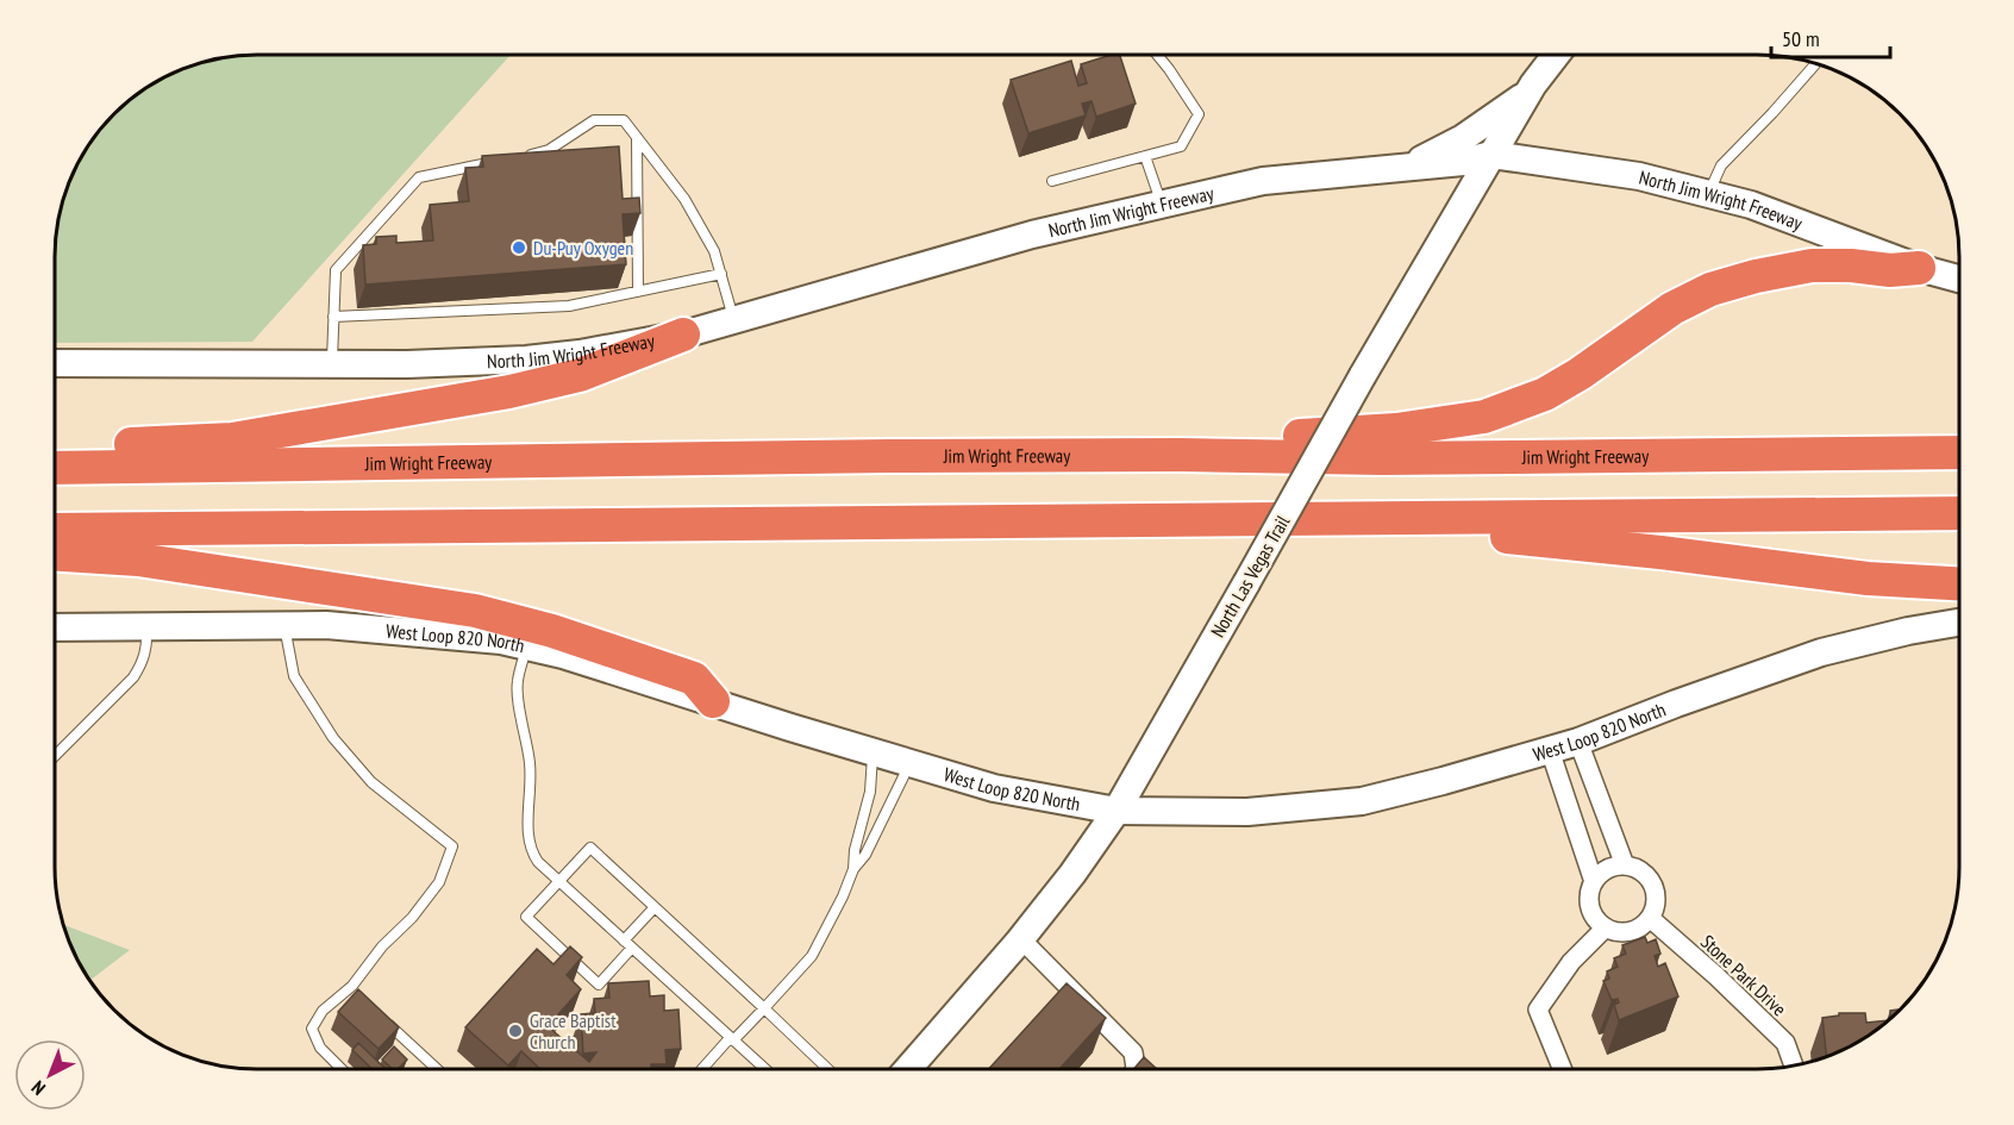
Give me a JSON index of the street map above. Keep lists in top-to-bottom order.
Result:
{
  "streets": {
    "highway": ["Jim Wright Freeway"],
    "main road": ["North Jim Wright Freeway", "North Las Vegas Trail", "West Loop 820 North"],
    "street": ["Stone Park Drive"]
  },
  "crossings": [
    ["North Jim Wright Freeway", "North Las Vegas Trail"],
    ["North Las Vegas Trail", "West Loop 820 North"]
  ],
  "places": ["Du-Puy Oxygen", "Grace Baptist Church"],
  "scale_bar": "50 m",
  "north": "bottom left"
}
